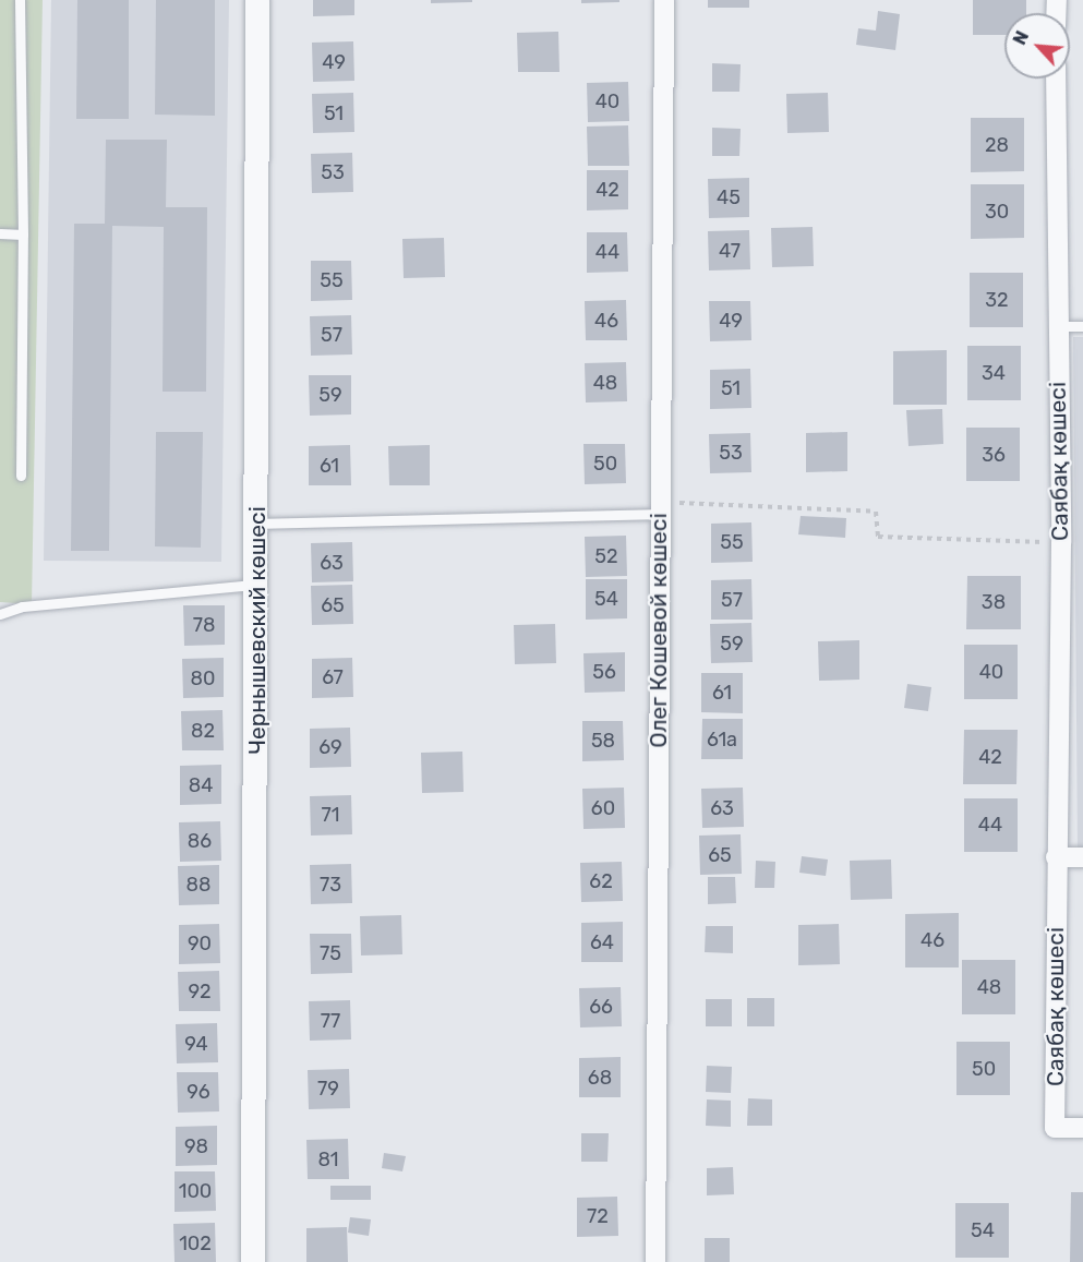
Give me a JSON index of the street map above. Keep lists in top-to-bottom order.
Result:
{
  "streets": {
    "street": ["Саябақ көшесі", "Чернышевский көшесі", "Олег Кошевой көшесі"]
  },
  "house_numbers": [
    "49",
    "40",
    "51",
    "28",
    "53",
    "42",
    "45",
    "30",
    "47",
    "44",
    "55",
    "32",
    "46",
    "49",
    "57",
    "34",
    "48",
    "51",
    "59",
    "53",
    "36",
    "50",
    "61",
    "55",
    "52",
    "63",
    "54",
    "57",
    "38",
    "65",
    "78",
    "59",
    "56",
    "40",
    "67",
    "80",
    "61",
    "82",
    "61а",
    "58",
    "69",
    "42",
    "84",
    "60",
    "63",
    "71",
    "44",
    "86",
    "65",
    "62",
    "88",
    "73",
    "46",
    "64",
    "90",
    "75",
    "48",
    "92",
    "66",
    "77",
    "94",
    "50",
    "68",
    "79",
    "96",
    "98",
    "81",
    "100",
    "72",
    "54",
    "102"
  ],
  "north": "top left"
}
